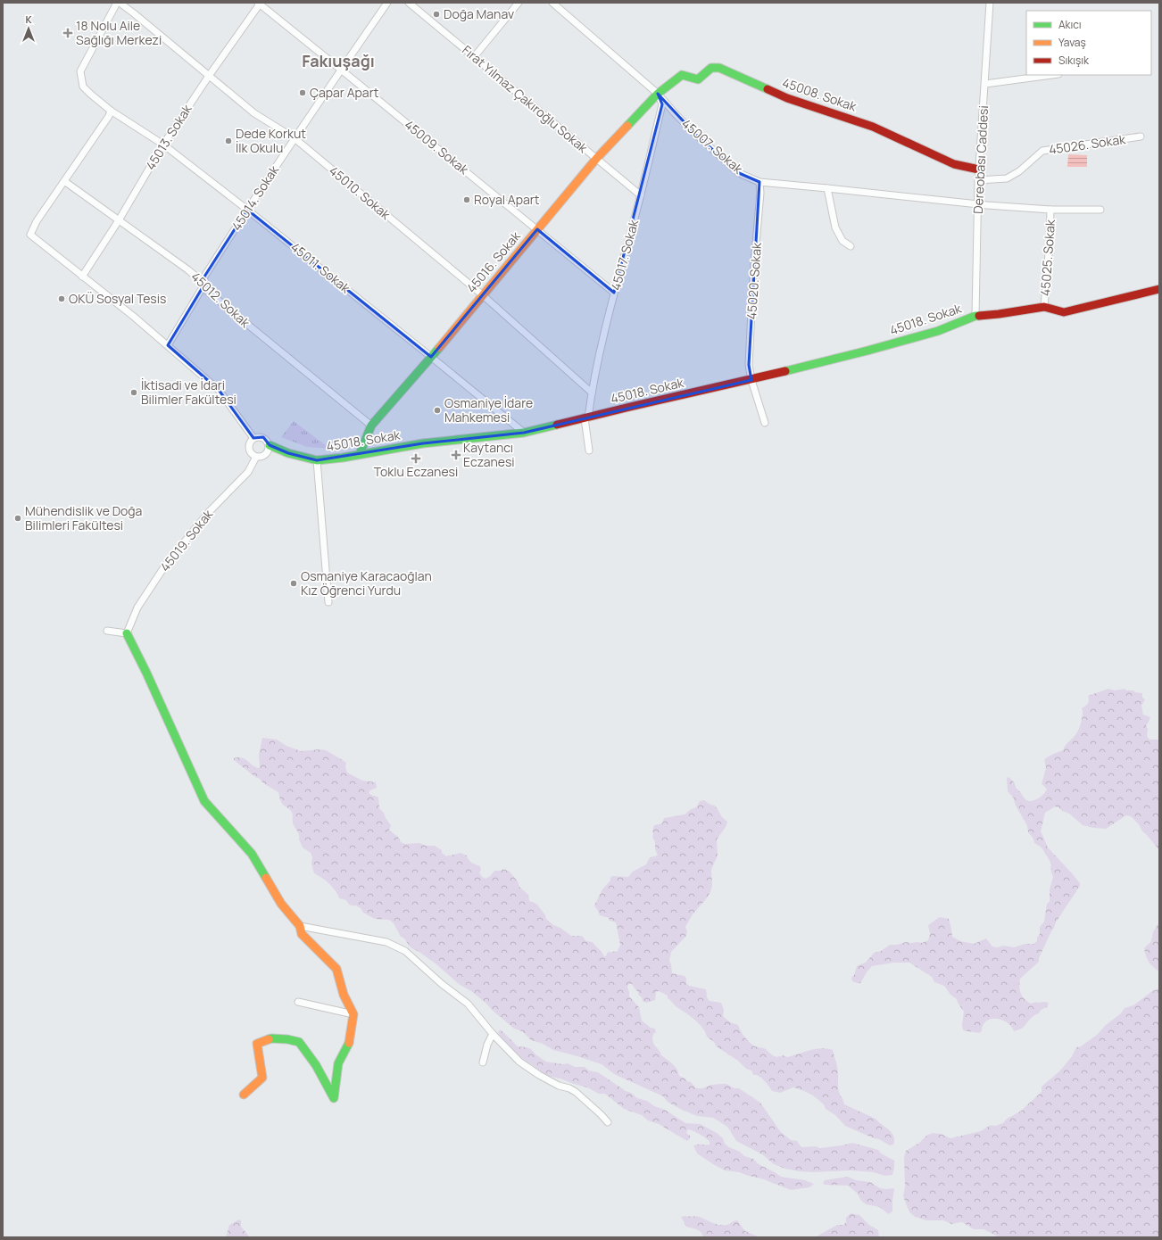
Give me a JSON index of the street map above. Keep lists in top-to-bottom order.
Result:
{
  "streets": {
    "street": [
      "45008. Sokak",
      "Fırat Yılmaz Çakıroğlu Sokak",
      "45013. Sokak",
      "45026. Sokak",
      "45007. Sokak",
      "45009. Sokak",
      "Dereobası Caddesi",
      "45010. Sokak",
      "45014. Sokak",
      "45017. Sokak",
      "45025. Sokak",
      "45016. Sokak",
      "45011. Sokak",
      "45020. Sokak",
      "45012. Sokak",
      "45018. Sokak",
      "45019. Sokak"
    ]
  },
  "crossings": [
    ["45008. Sokak", "45007. Sokak"],
    ["45008. Sokak", "Dereobası Caddesi"],
    ["45008. Sokak", "45017. Sokak"],
    ["45008. Sokak", "45016. Sokak"],
    ["Fırat Yılmaz Çakıroğlu Sokak", "45017. Sokak"],
    ["Fırat Yılmaz Çakıroğlu Sokak", "45016. Sokak"],
    ["45013. Sokak", "45009. Sokak"],
    ["45013. Sokak", "45010. Sokak"],
    ["45013. Sokak", "45011. Sokak"],
    ["45013. Sokak", "45012. Sokak"],
    ["45026. Sokak", "Dereobası Caddesi"],
    ["45007. Sokak", "Dereobası Caddesi"],
    ["45007. Sokak", "45017. Sokak"],
    ["45007. Sokak", "45025. Sokak"],
    ["45007. Sokak", "45016. Sokak"],
    ["45007. Sokak", "45020. Sokak"],
    ["45009. Sokak", "45014. Sokak"],
    ["45009. Sokak", "45017. Sokak"],
    ["45009. Sokak", "45016. Sokak"],
    ["Dereobası Caddesi", "45025. Sokak"],
    ["Dereobası Caddesi", "45018. Sokak"],
    ["45010. Sokak", "45014. Sokak"],
    ["45010. Sokak", "45017. Sokak"],
    ["45010. Sokak", "45016. Sokak"],
    ["45010. Sokak", "45011. Sokak"],
    ["45014. Sokak", "45011. Sokak"],
    ["45014. Sokak", "45012. Sokak"],
    ["45017. Sokak", "45016. Sokak"],
    ["45017. Sokak", "45018. Sokak"],
    ["45025. Sokak", "45018. Sokak"],
    ["45016. Sokak", "45011. Sokak"],
    ["45016. Sokak", "45012. Sokak"],
    ["45016. Sokak", "45018. Sokak"],
    ["45011. Sokak", "45018. Sokak"],
    ["45020. Sokak", "45018. Sokak"],
    ["45018. Sokak", "45019. Sokak"]
  ],
  "districts": ["Fakıuşağı"],
  "places": {
    "other": [
      "Doğa Manav",
      "Çapar Apart",
      "Dede Korkut İlk Okulu",
      "Royal Apart",
      "OKÜ Sosyal Tesis",
      "İktisadi ve İdari Bilimler Fakültesi",
      "Osmaniye İdare Mahkemesi",
      "Mühendislik ve Doğa Bilimleri Fakültesi",
      "Osmaniye Karacaoğlan Kız Öğrenci Yurdu"
    ],
    "health": ["18 Nolu Aile Sağlığı Merkezi", "Kaytancı Eczanesi", "Toklu Eczanesi"]
  },
  "legend": ["Akıcı", "Yavaş", "Sıkışık"],
  "north": "top"
}
